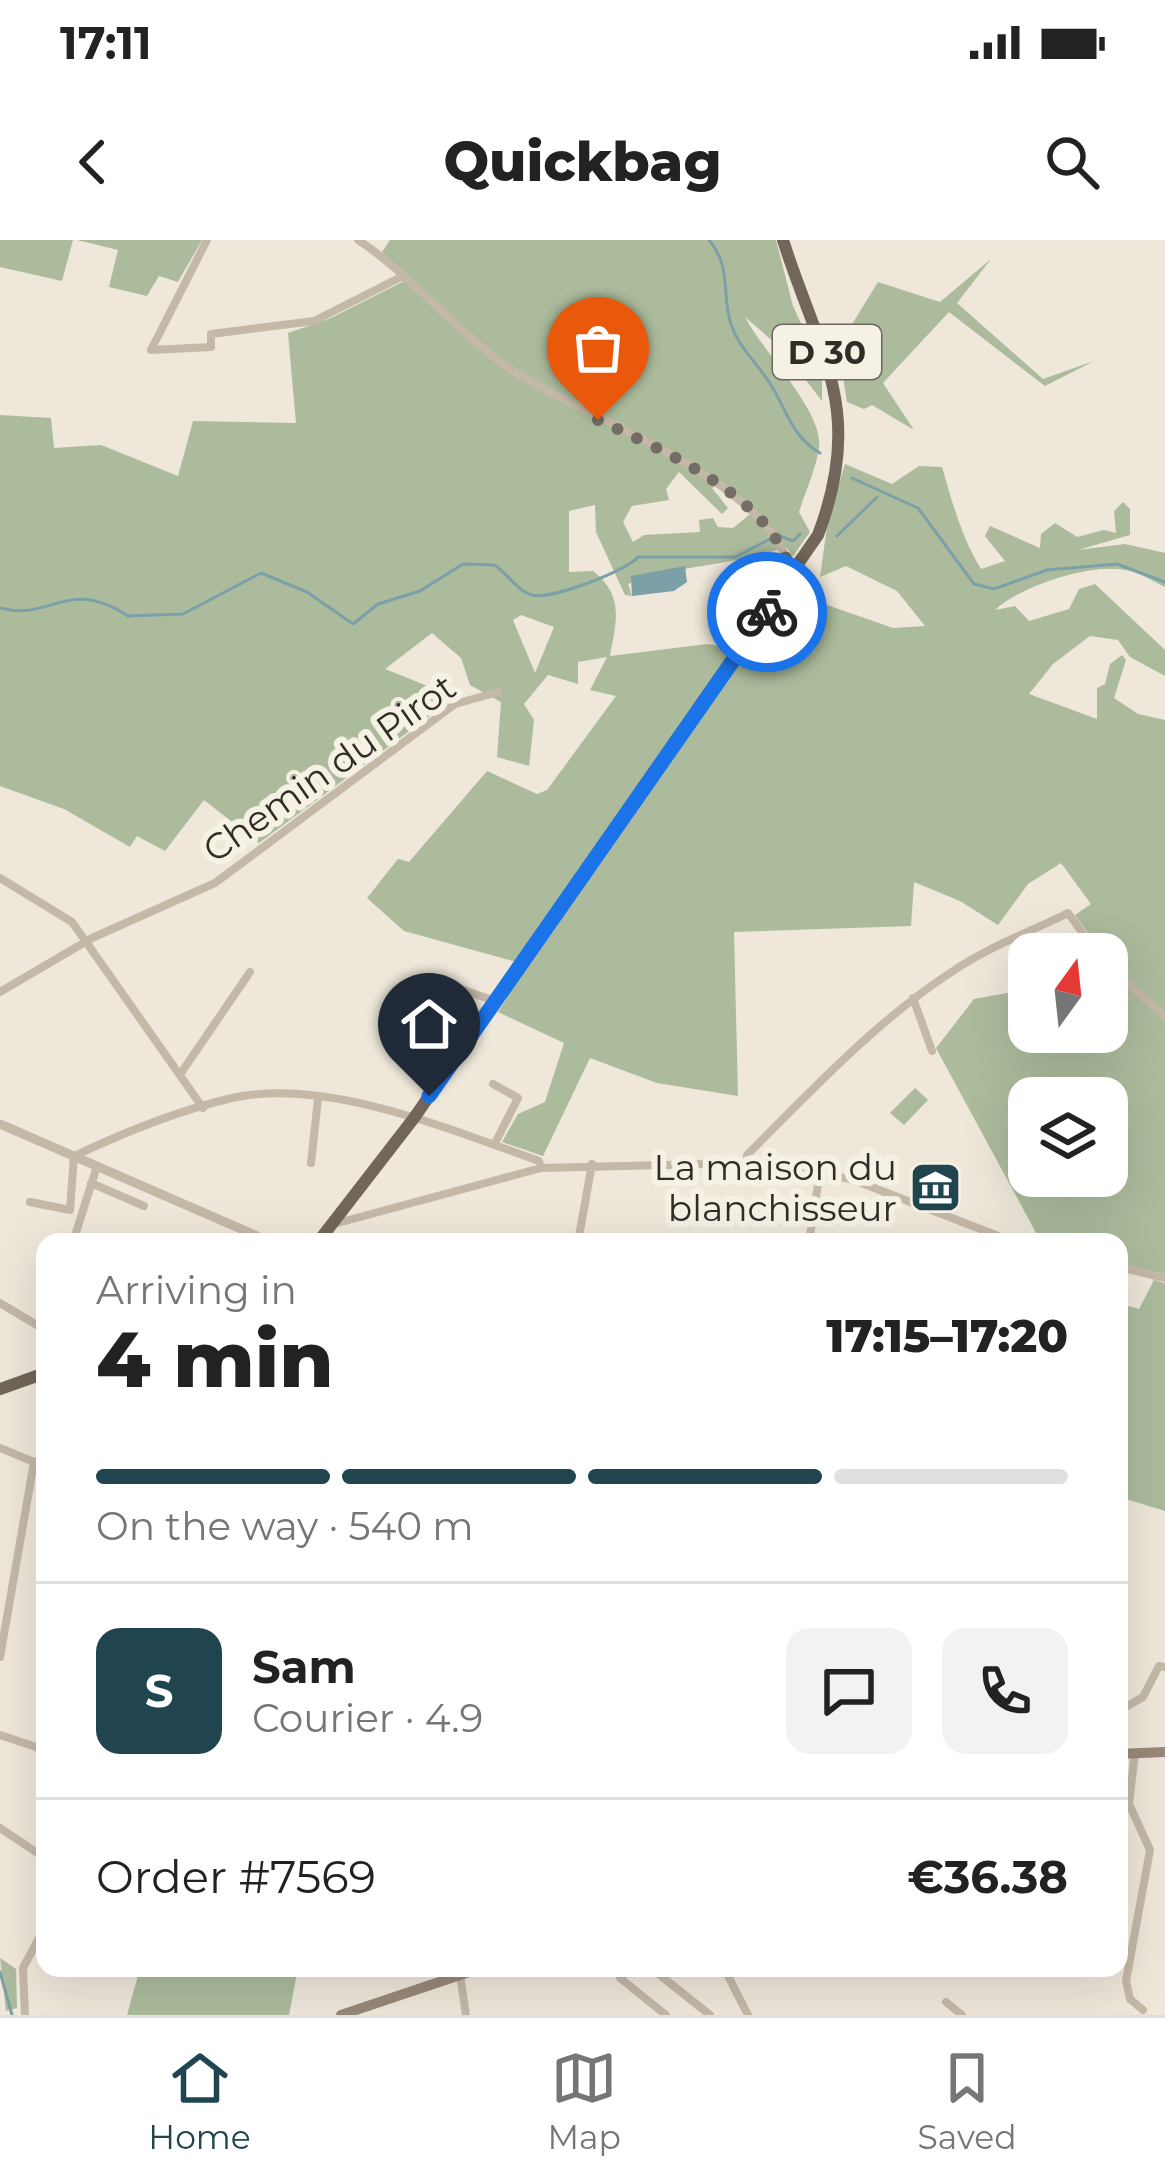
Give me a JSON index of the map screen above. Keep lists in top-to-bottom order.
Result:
{
  "streets": {
    "main road": ["D 30"],
    "street": ["Chemin du Pirot"]
  },
  "places": {
    "museum": ["La maison du blanchisseur"]
  },
  "north": "top",
  "page": {
    "status": "17:11",
    "header": "Quickbag",
    "heading": ["4 min", "Arriving in", "17:15–17:20"],
    "panel": [
      "Sam",
      "Courier · 4.9",
      "Order #7569",
      "€36.38"
    ],
    "bar": "On the way · 540 m",
    "round": "S",
    "tabs": ["Home", "Map", "Saved"]
  }
}
